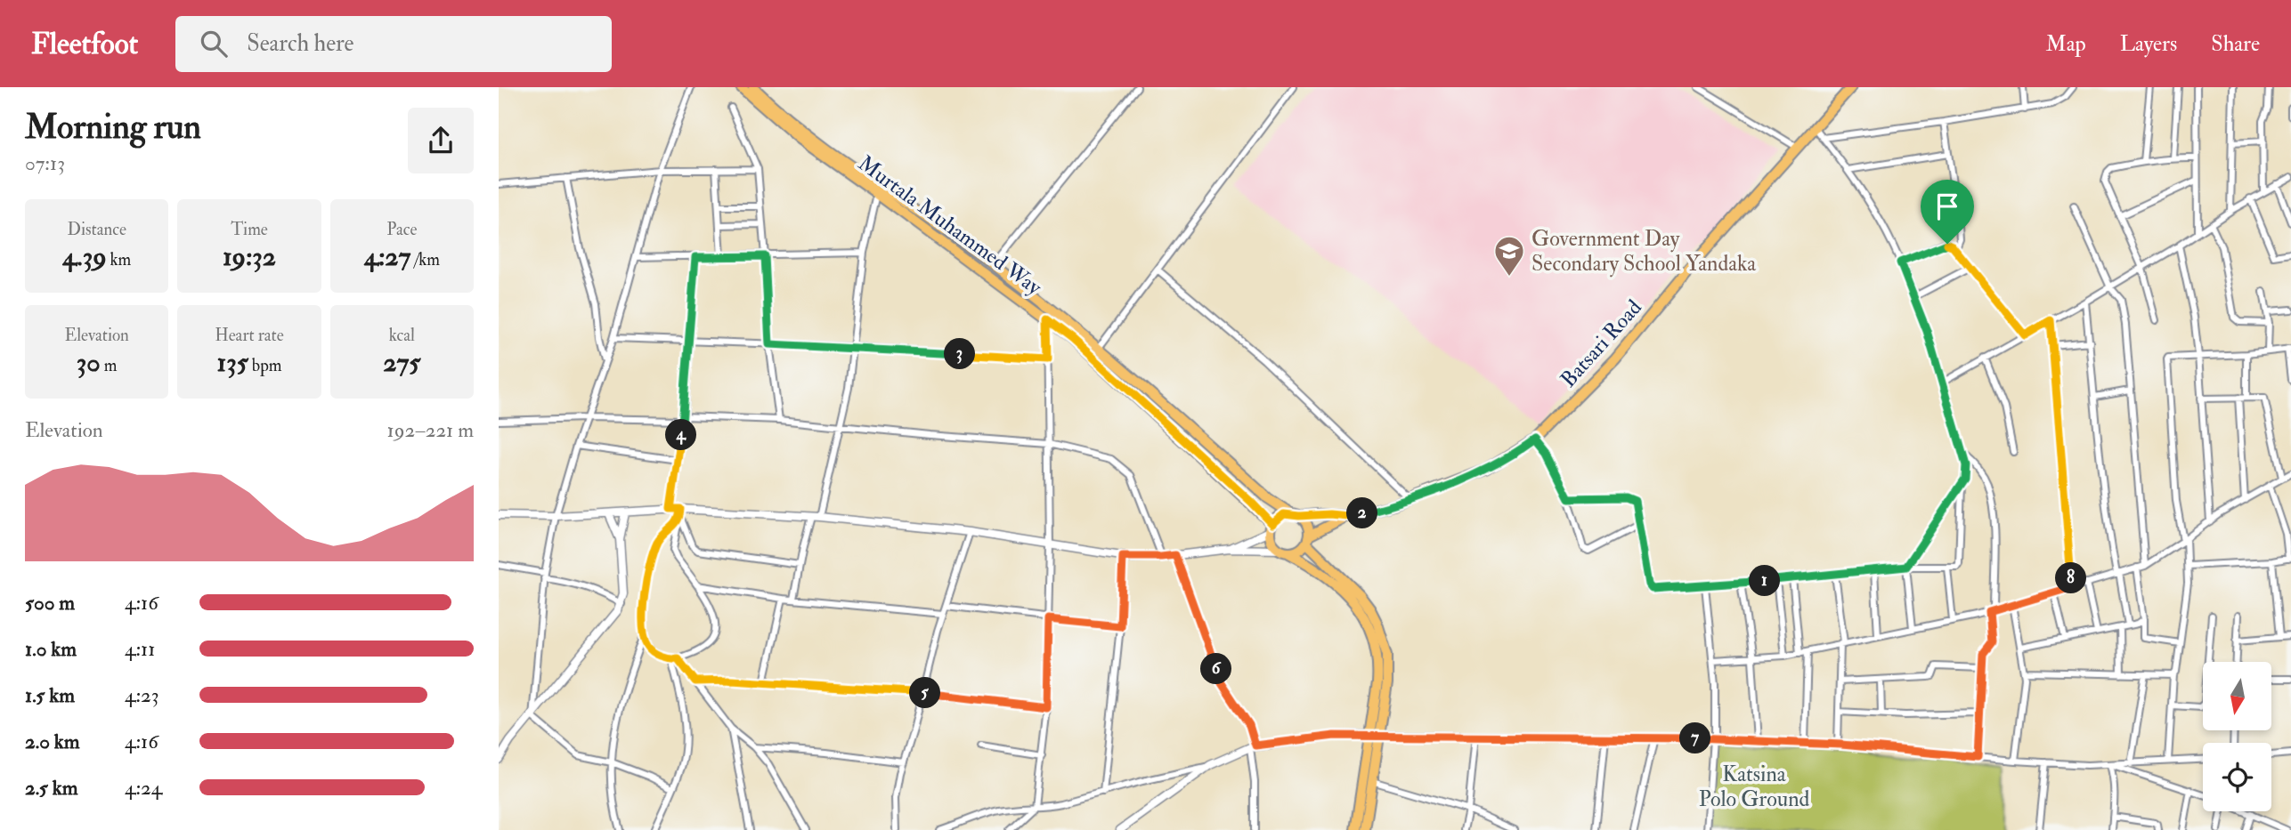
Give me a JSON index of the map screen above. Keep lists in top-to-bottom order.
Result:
{
  "streets": {
    "main road": ["Murtala Muhammed Way", "Batsari Road"]
  },
  "parks": ["Katsina Polo Ground"],
  "places": {
    "school or university": ["Government Day Secondary School Yandaka"]
  },
  "north": "bottom",
  "page": {
    "header": "Fleetfoot",
    "search": "Search here",
    "nav": ["Map", "Layers", "Share"],
    "heading": ["Morning run", "07:13"],
    "stats": [
      ["Distance", "4.39 km"],
      ["Time", "19:32"],
      ["Pace", "4:27 /km"],
      ["Elevation", "30 m"],
      ["Heart rate", "135 bpm"],
      ["kcal", "275"]
    ],
    "pins": [
      "3",
      "4",
      "2",
      "8",
      "1",
      "6",
      "5",
      "7"
    ],
    "chart": ["Elevation", "192–221 m"],
    "list": [
      {
        "name": "500 m",
        "note": "4:16"
      },
      {
        "name": "1.0 km",
        "note": "4:11"
      },
      {
        "name": "1.5 km",
        "note": "4:23"
      },
      {
        "name": "2.0 km",
        "note": "4:16"
      },
      {
        "name": "2.5 km",
        "note": "4:24"
      }
    ]
  }
}
